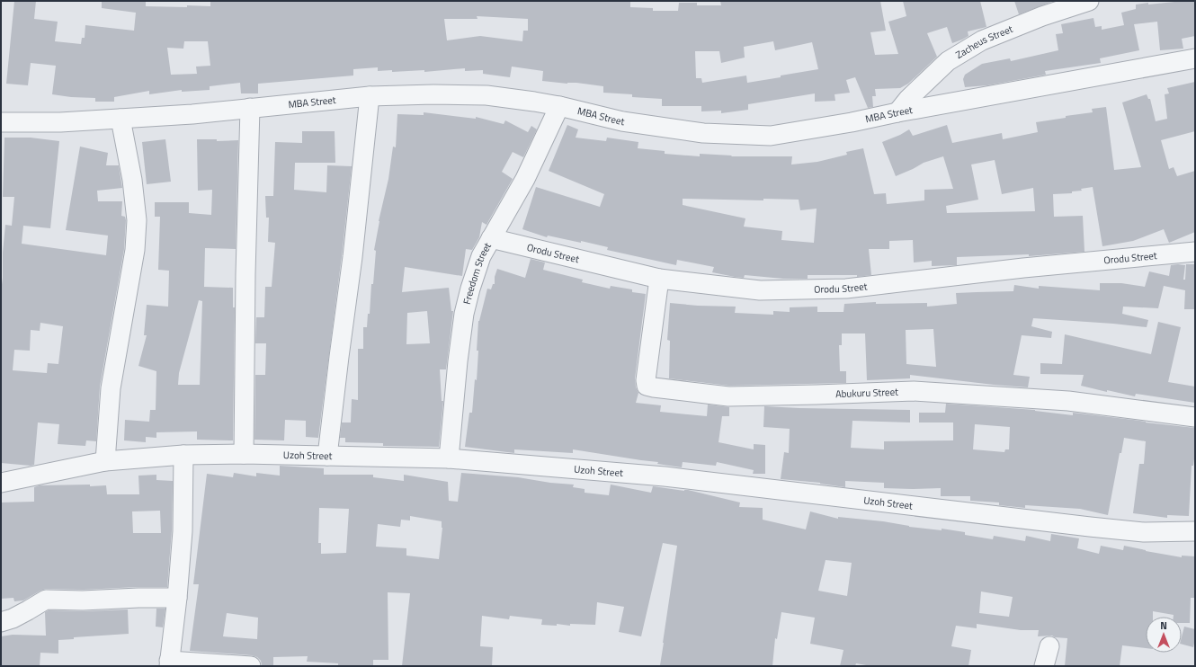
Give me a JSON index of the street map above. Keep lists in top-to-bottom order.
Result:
{
  "streets": {
    "street": [
      "Zacheus Street",
      "MBA Street",
      "Orodu Street",
      "Freedom Street",
      "Abukuru Street",
      "Uzoh Street"
    ]
  },
  "crossings": [
    ["Zacheus Street", "MBA Street"],
    ["MBA Street", "Freedom Street"],
    ["Orodu Street", "Freedom Street"],
    ["Orodu Street", "Abukuru Street"],
    ["Freedom Street", "Uzoh Street"]
  ],
  "north": "top"
}
